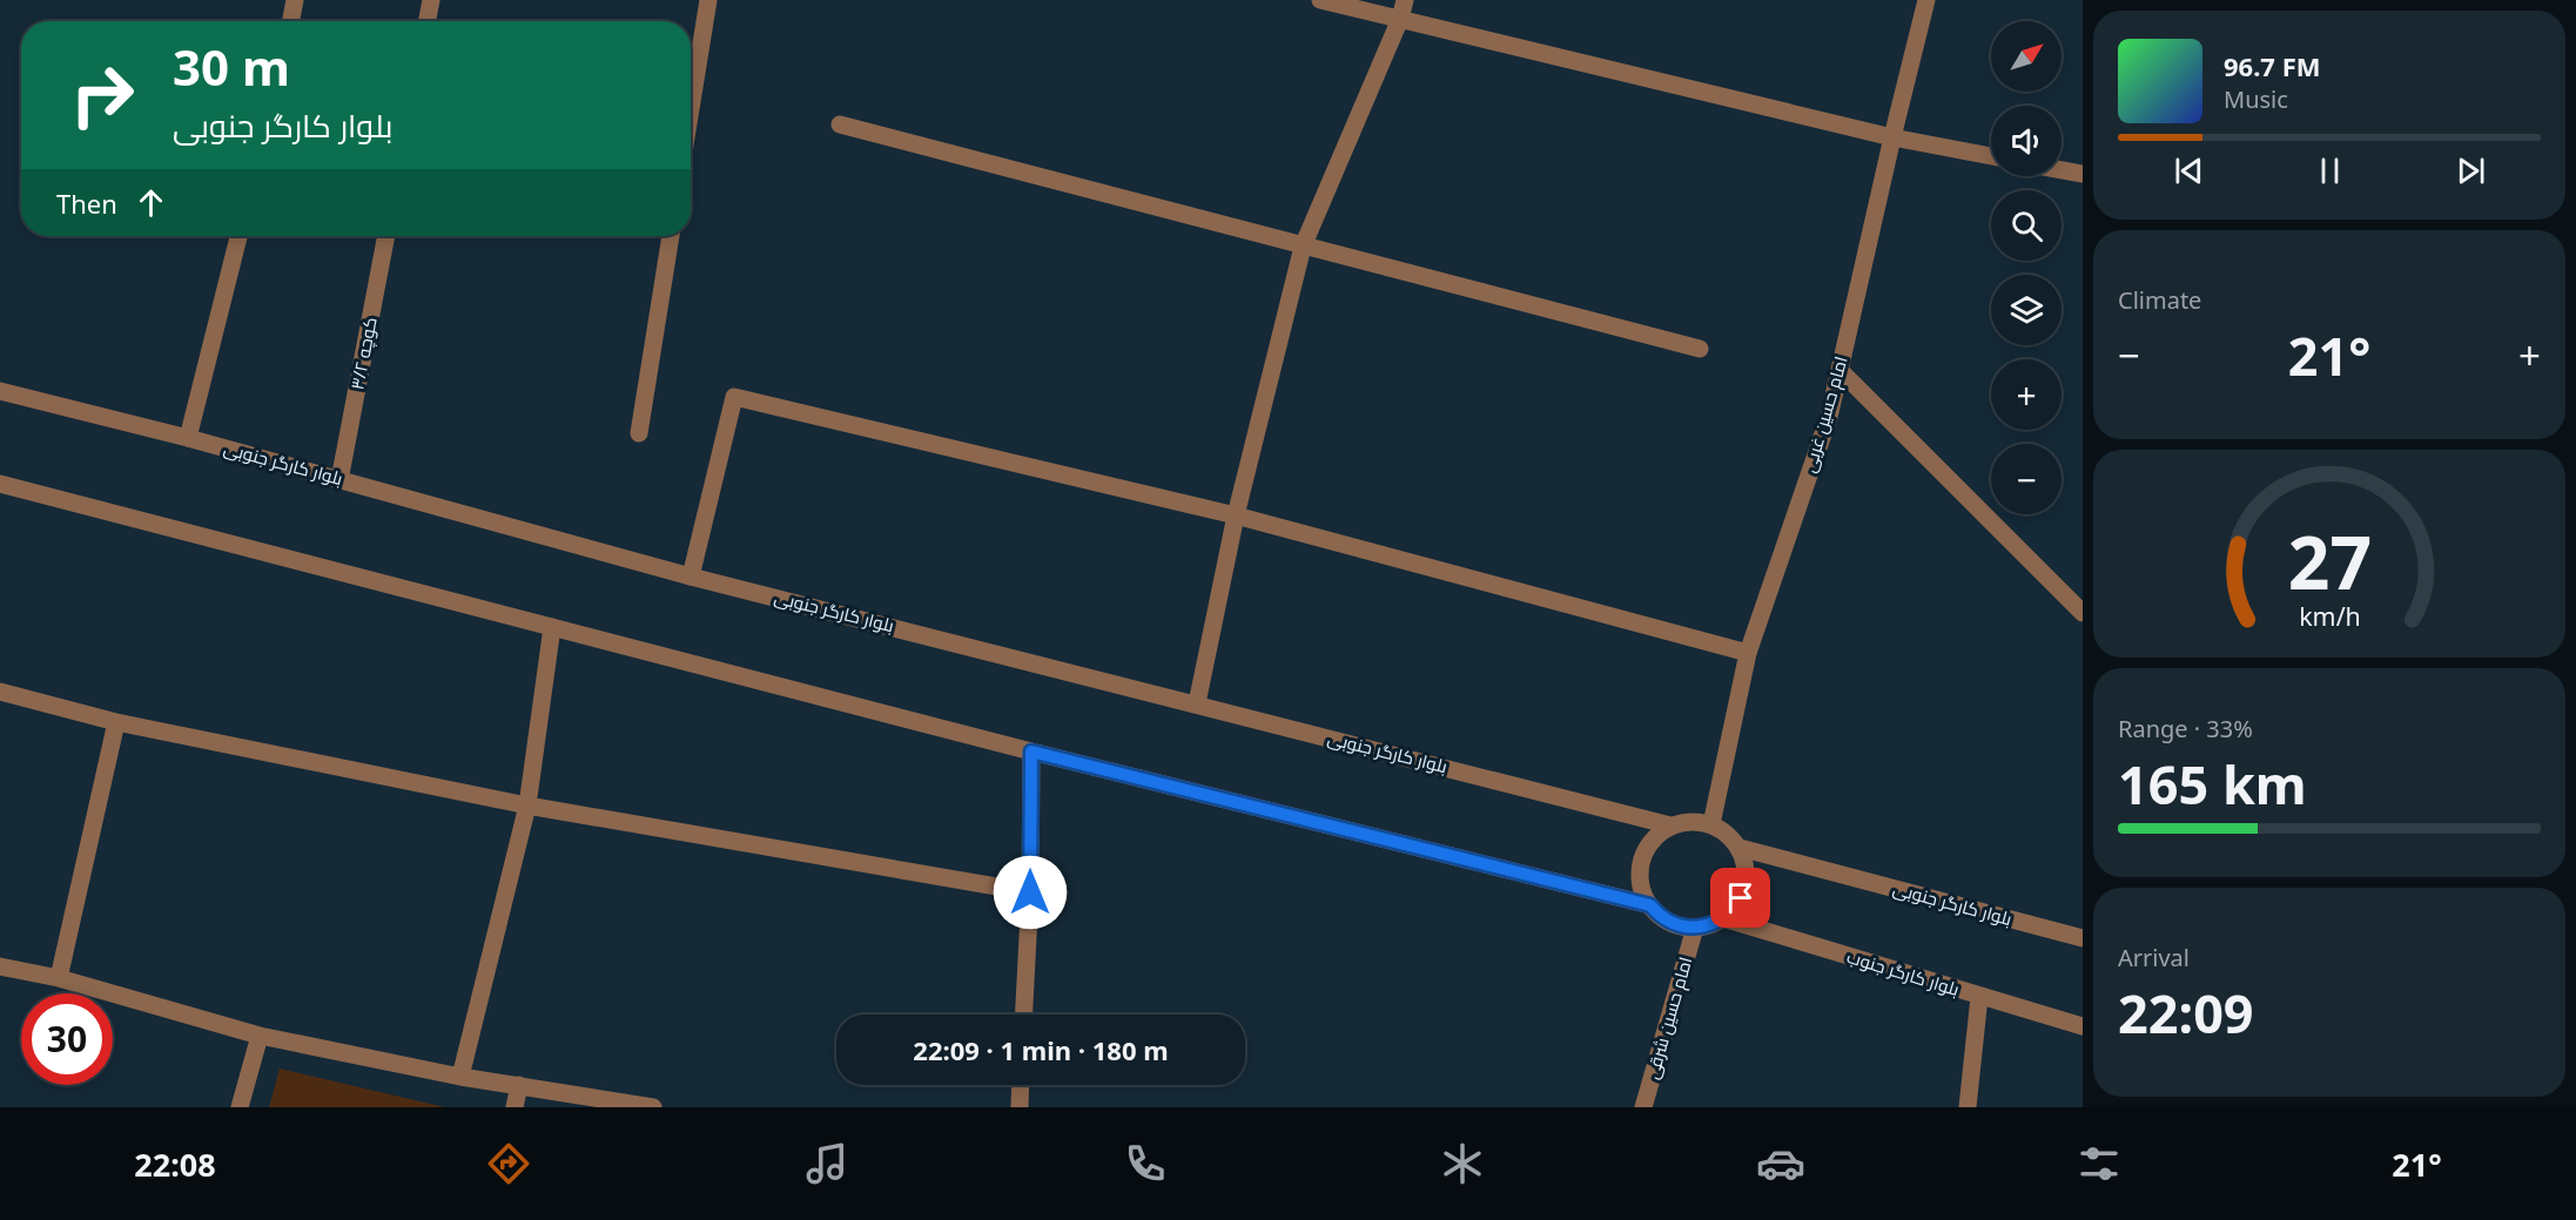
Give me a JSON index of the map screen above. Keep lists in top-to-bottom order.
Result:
{
  "streets": {
    "street": [
      "کوچه ۳/۲",
      "امام حسین غربی",
      "بلوار کارگر جنوبی",
      "بلوار کارگر جنوب",
      "امام حسین شرقی"
    ]
  },
  "crossings": [
    ["کوچه ۳/۲", "بلوار کارگر جنوبی"],
    ["امام حسین غربی", "بلوار کارگر جنوبی"],
    ["امام حسین غربی", "بلوار کارگر جنوب"],
    ["امام حسین غربی", "امام حسین شرقی"],
    ["بلوار کارگر جنوبی", "بلوار کارگر جنوب"],
    ["بلوار کارگر جنوبی", "امام حسین شرقی"],
    ["بلوار کارگر جنوب", "امام حسین شرقی"]
  ],
  "north": "top right",
  "page": {
    "map_buttons": ["+", "−"],
    "turn": ["30 m", "بلوار کارگر جنوبی"],
    "song": ["96.7 FM", "Music"],
    "then": "Then",
    "tile": [
      "Climate",
      ["Range · 33%", "165 km"],
      ["Arrival", "22:09"]
    ],
    "heat": ["−", "21°", "+"],
    "limit": "30",
    "trip": "22:09 · 1 min · 180 m",
    "tabs": ["22:08", "21°"],
    "gauge": ["27", "km/h"]
  }
}
